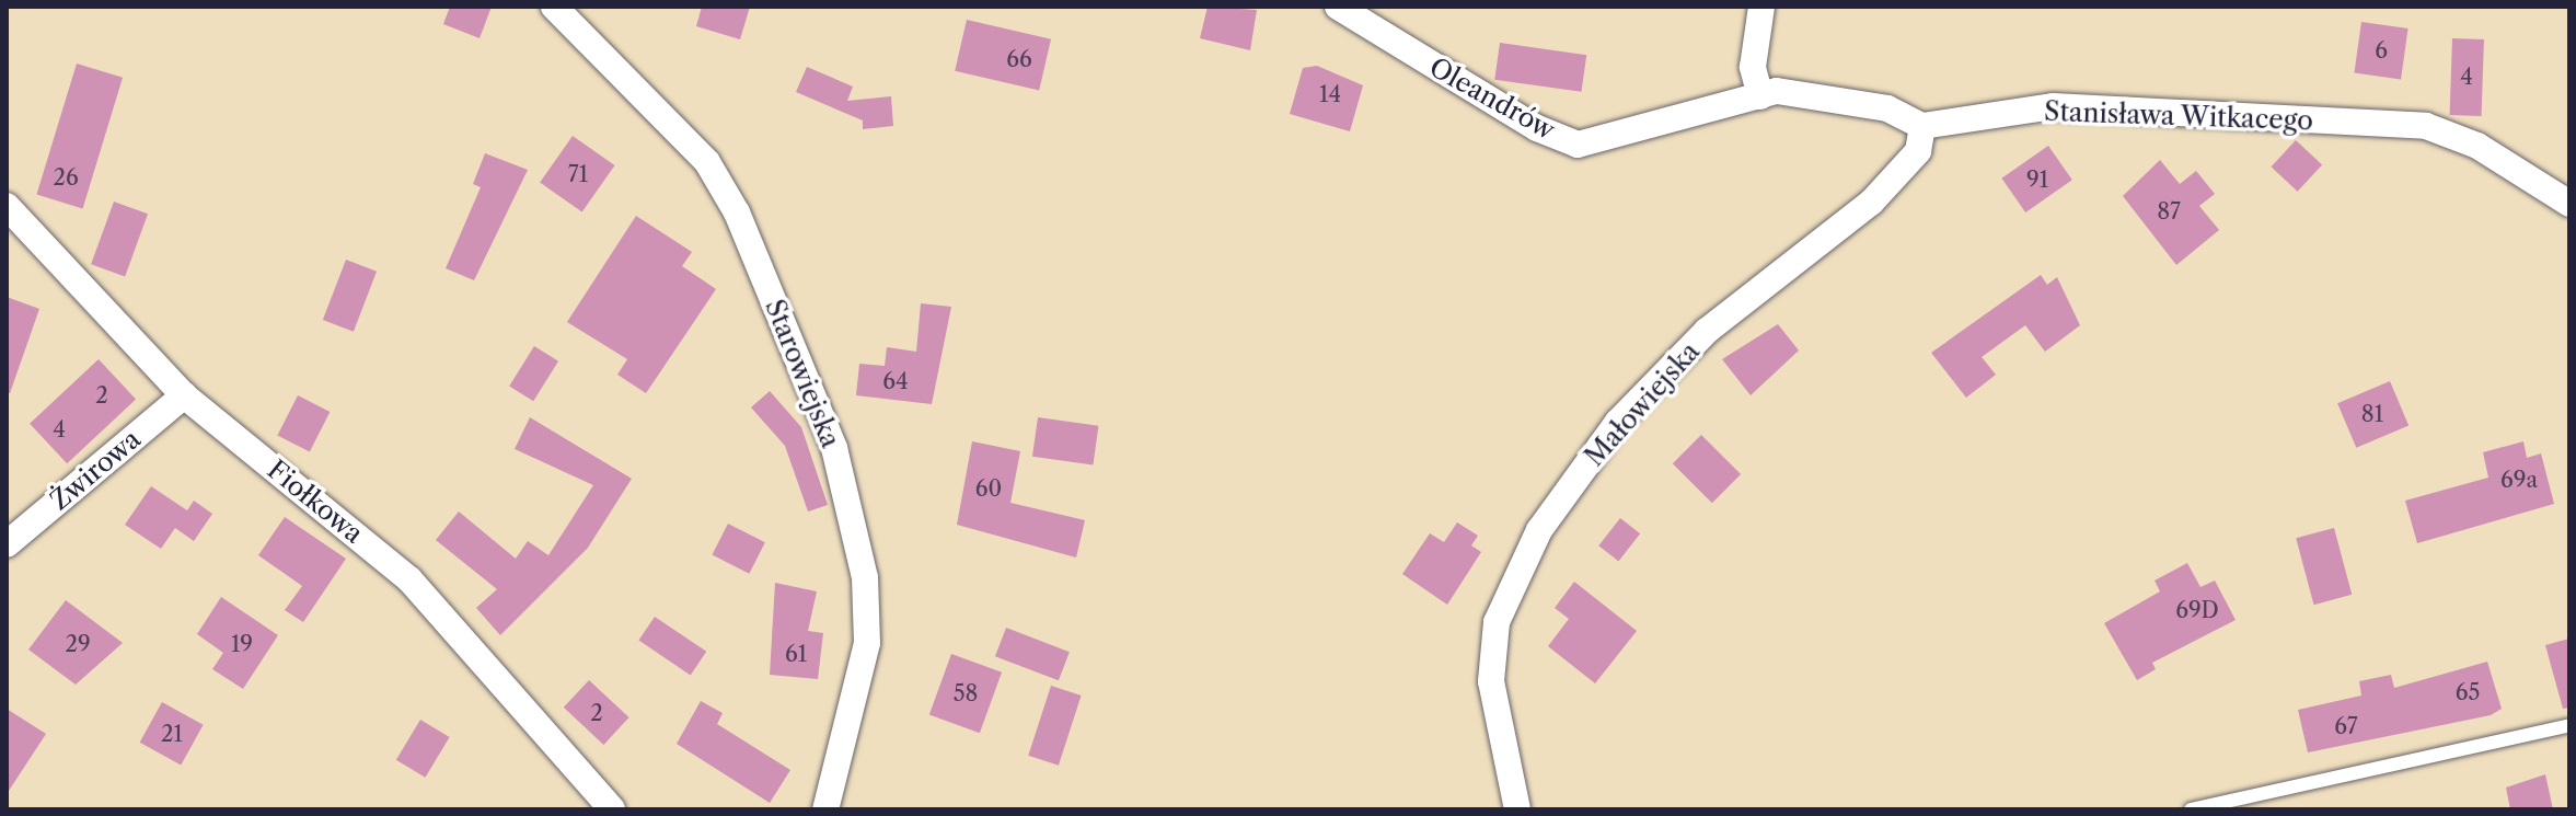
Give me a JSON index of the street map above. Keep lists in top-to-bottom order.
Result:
{
  "streets": {
    "street": [
      "Oleandrów",
      "Stanisława Witkacego",
      "Starowiejska",
      "Małowiejska",
      "Żwirowa",
      "Fiołkowa"
    ]
  },
  "crossings": [
    ["Stanisława Witkacego", "Małowiejska"],
    ["Żwirowa", "Fiołkowa"]
  ],
  "house_numbers": [
    "6",
    "66",
    "4",
    "14",
    "71",
    "26",
    "91",
    "87",
    "64",
    "2",
    "81",
    "4",
    "69a",
    "60",
    "69D",
    "29",
    "19",
    "61",
    "65",
    "58",
    "2",
    "67",
    "21"
  ]
}
